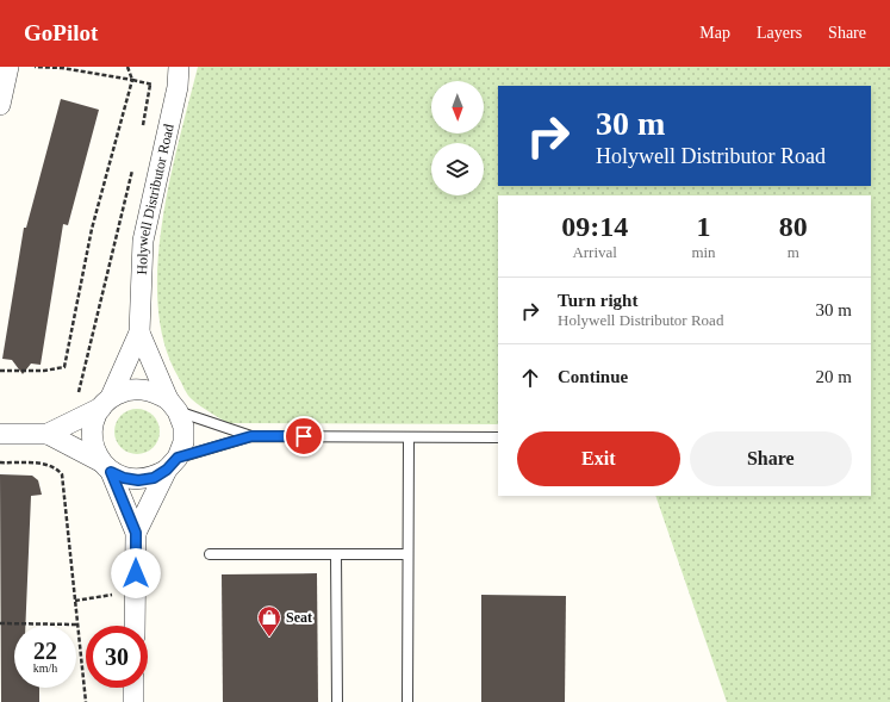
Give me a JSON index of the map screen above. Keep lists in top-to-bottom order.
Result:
{
  "streets": {
    "street": ["Holywell Distributor Road"]
  },
  "places": {
    "shop": ["Seat"]
  },
  "north": "bottom",
  "page": {
    "header": "GoPilot",
    "nav": ["Map", "Layers", "Share"],
    "turn": ["30 m", "Holywell Distributor Road"],
    "eta": [
      "09:14",
      "Arrival",
      "1",
      "min",
      "80",
      "m"
    ],
    "list": [
      {
        "name": "Turn right",
        "note": "Holywell Distributor Road",
        "value": "30 m"
      },
      {
        "name": "Continue",
        "value": "20 m"
      }
    ],
    "buttons": ["Exit", "Share"],
    "speed": "22 km/h",
    "limit": "30"
  }
}
